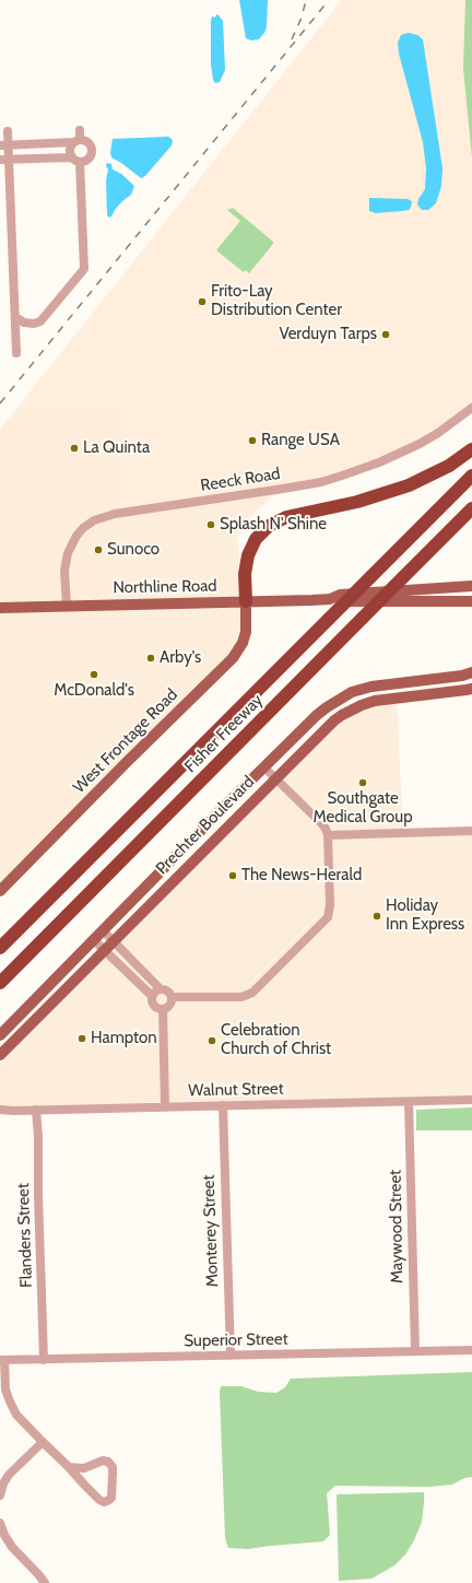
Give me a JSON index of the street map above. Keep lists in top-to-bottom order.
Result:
{
  "streets": {
    "highway": ["Fisher Freeway"],
    "main road": ["Northline Road", "West Frontage Road", "Prechter Boulevard"],
    "street": [
      "Reeck Road",
      "Walnut Street",
      "Maywood Street",
      "Monterey Street",
      "Flanders Street",
      "Superior Street"
    ]
  },
  "crossings": [
    ["Reeck Road", "Northline Road"],
    ["Northline Road", "West Frontage Road"],
    ["Walnut Street", "Maywood Street"],
    ["Walnut Street", "Monterey Street"],
    ["Walnut Street", "Flanders Street"],
    ["Maywood Street", "Superior Street"],
    ["Monterey Street", "Superior Street"],
    ["Flanders Street", "Superior Street"]
  ],
  "places": [
    "Frito-Lay Distribution Center",
    "Verduyn Tarps",
    "Range USA",
    "La Quinta",
    "Splash N' Shine",
    "Sunoco",
    "Arby's",
    "McDonald's",
    "Southgate Medical Group",
    "The News-Herald",
    "Holiday Inn Express",
    "Hampton",
    "Celebration Church of Christ"
  ]
}
